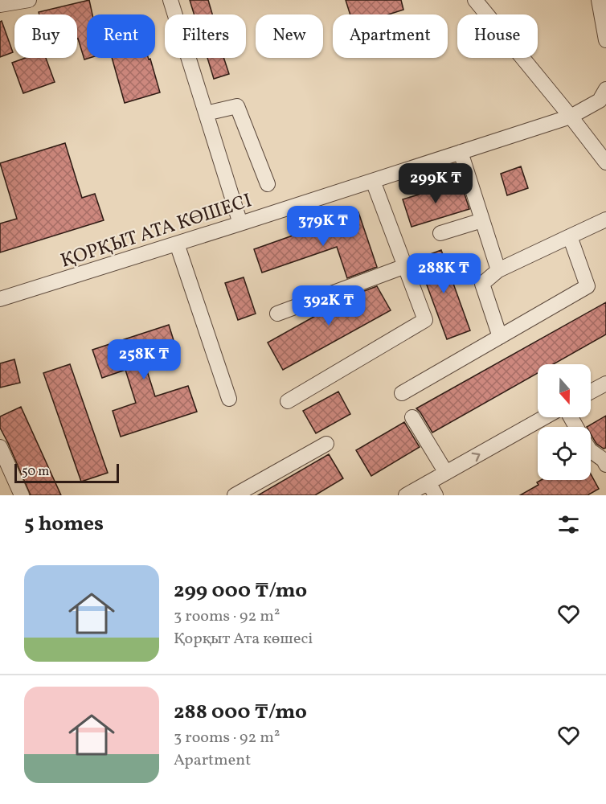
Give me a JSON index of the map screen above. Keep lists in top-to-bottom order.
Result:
{
  "streets": {
    "street": ["ҚОРҚЫТ АТА КӨШЕСІ"]
  },
  "scale_bar": "50 m",
  "north": "bottom",
  "page": {
    "chip": [
      "Buy",
      "Rent",
      "Filters",
      "New",
      "Apartment",
      "House"
    ],
    "price": [
      "299K ₸",
      "379K ₸",
      "288K ₸",
      "392K ₸",
      "258K ₸"
    ],
    "scale": "50 m",
    "heading": "5 homes",
    "list": [
      {
        "name": "299 000 ₸/mo",
        "note": "3 rooms · 92 m² · Қорқыт Ата көшесі"
      },
      {
        "name": "288 000 ₸/mo",
        "note": "3 rooms · 92 m² · Apartment"
      }
    ]
  }
}
